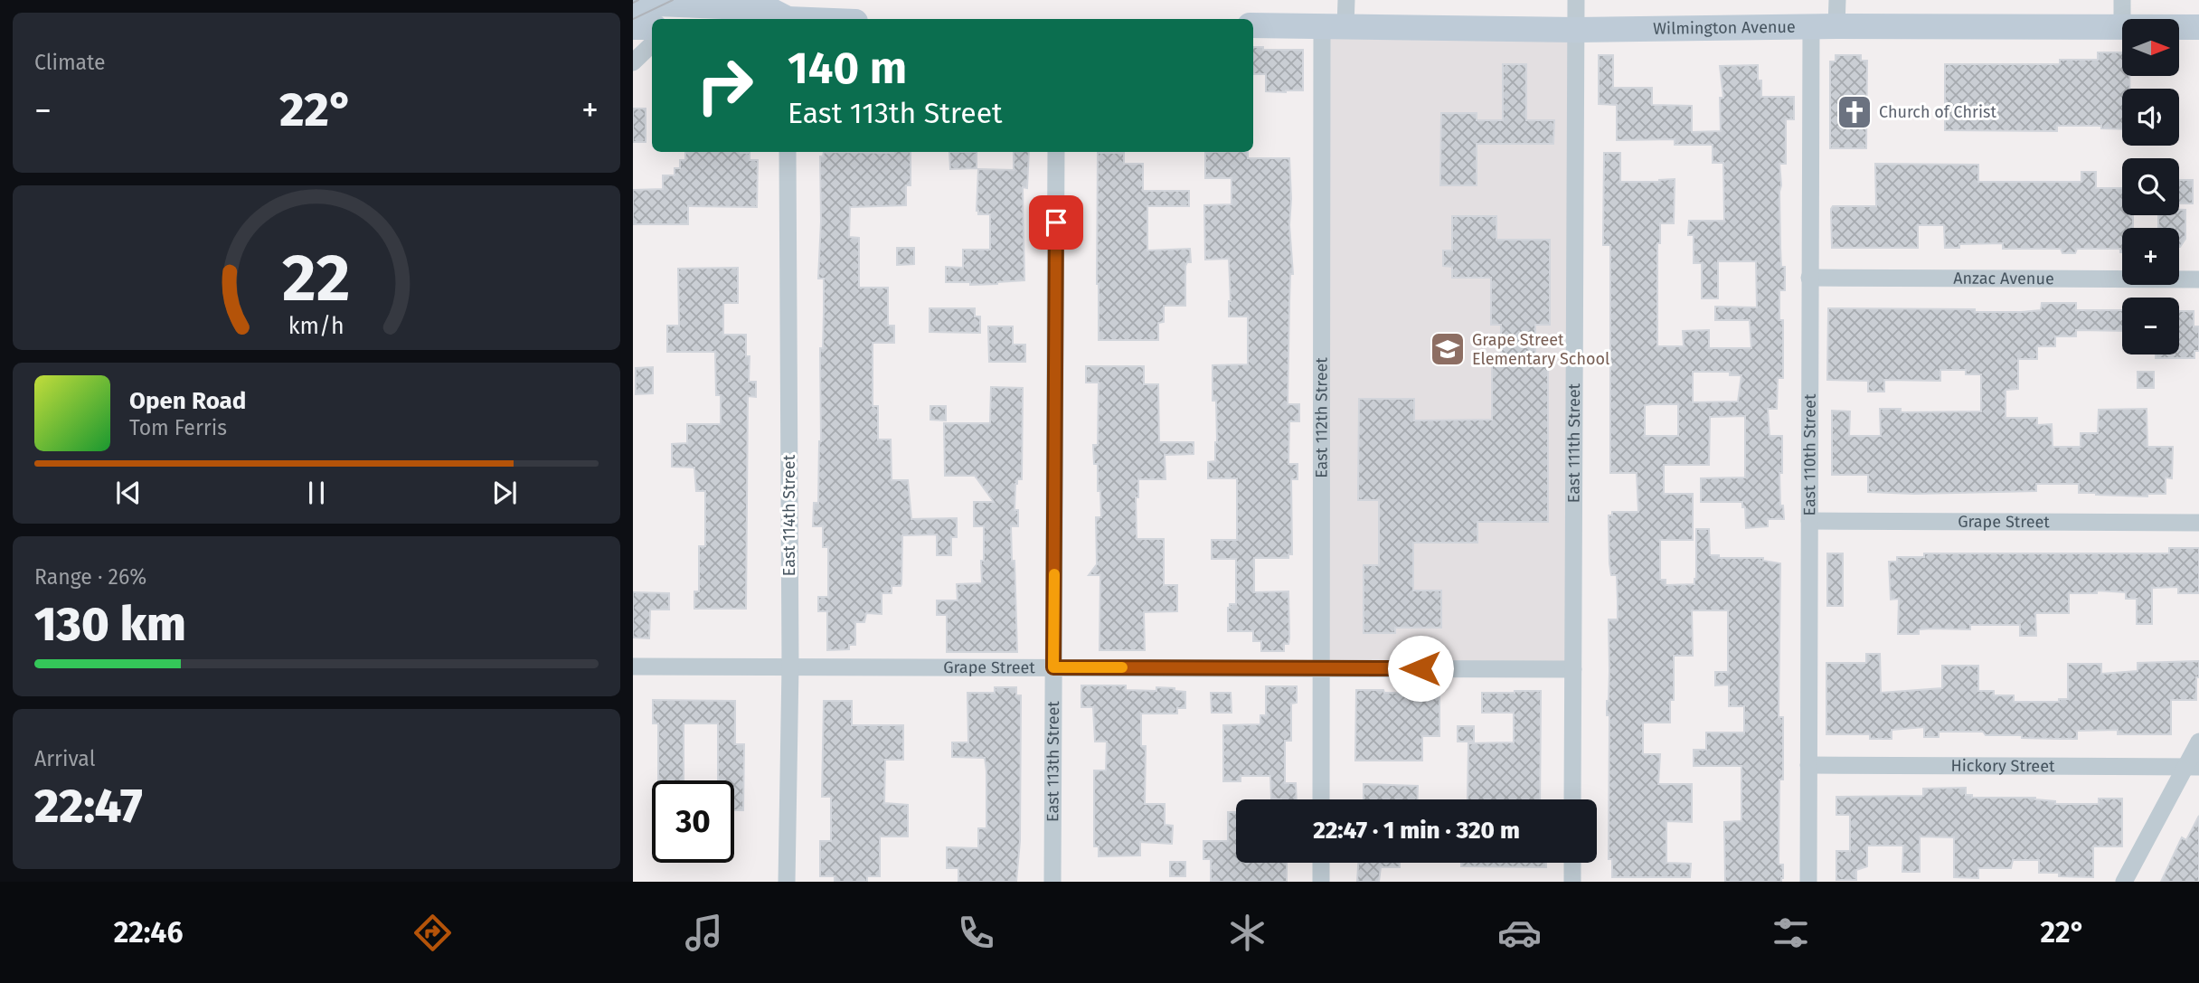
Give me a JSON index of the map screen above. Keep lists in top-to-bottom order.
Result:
{
  "streets": {
    "main road": ["Wilmington Avenue"],
    "street": [
      "Anzac Avenue",
      "East 112th Street",
      "East 111th Street",
      "East 110th Street",
      "East 114th Street",
      "Grape Street",
      "East 113th Street",
      "Hickory Street"
    ]
  },
  "crossings": [
    ["Wilmington Avenue", "East 112th Street"],
    ["Wilmington Avenue", "East 111th Street"],
    ["Wilmington Avenue", "East 110th Street"],
    ["Anzac Avenue", "East 110th Street"],
    ["East 112th Street", "Grape Street"],
    ["East 111th Street", "Grape Street"],
    ["East 110th Street", "Grape Street"],
    ["East 110th Street", "Hickory Street"],
    ["East 114th Street", "Grape Street"],
    ["Grape Street", "East 113th Street"]
  ],
  "places": {
    "church": ["Church of Christ"],
    "school or university": ["Grape Street Elementary School"]
  },
  "north": "right",
  "page": {
    "tile": [
      "Climate",
      ["Range · 26%", "130 km"],
      ["Arrival", "22:47"]
    ],
    "map_buttons": ["+", "−"],
    "turn": ["140 m", "East 113th Street"],
    "heat": ["−", "22°", "+"],
    "song": ["Open Road", "Tom Ferris"],
    "limit": "30",
    "trip": "22:47 · 1 min · 320 m",
    "tabs": ["22:46", "22°"],
    "gauge": ["22", "km/h"]
  }
}
